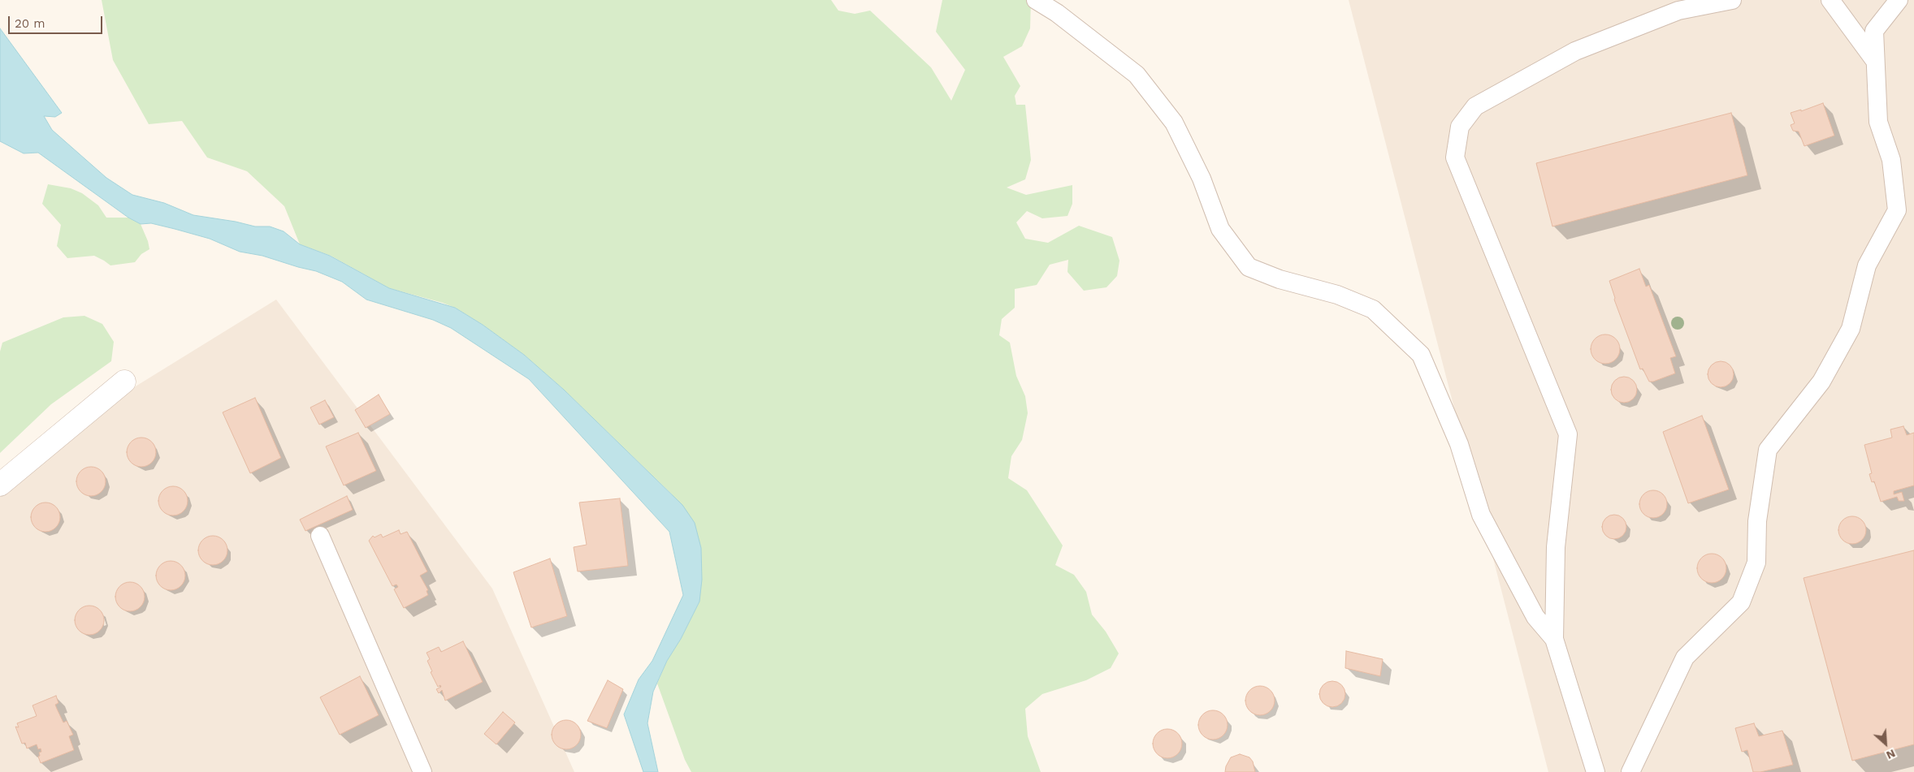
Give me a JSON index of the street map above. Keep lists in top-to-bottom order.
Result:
{
  "scale_bar": "20 m",
  "north": "bottom right"
}
